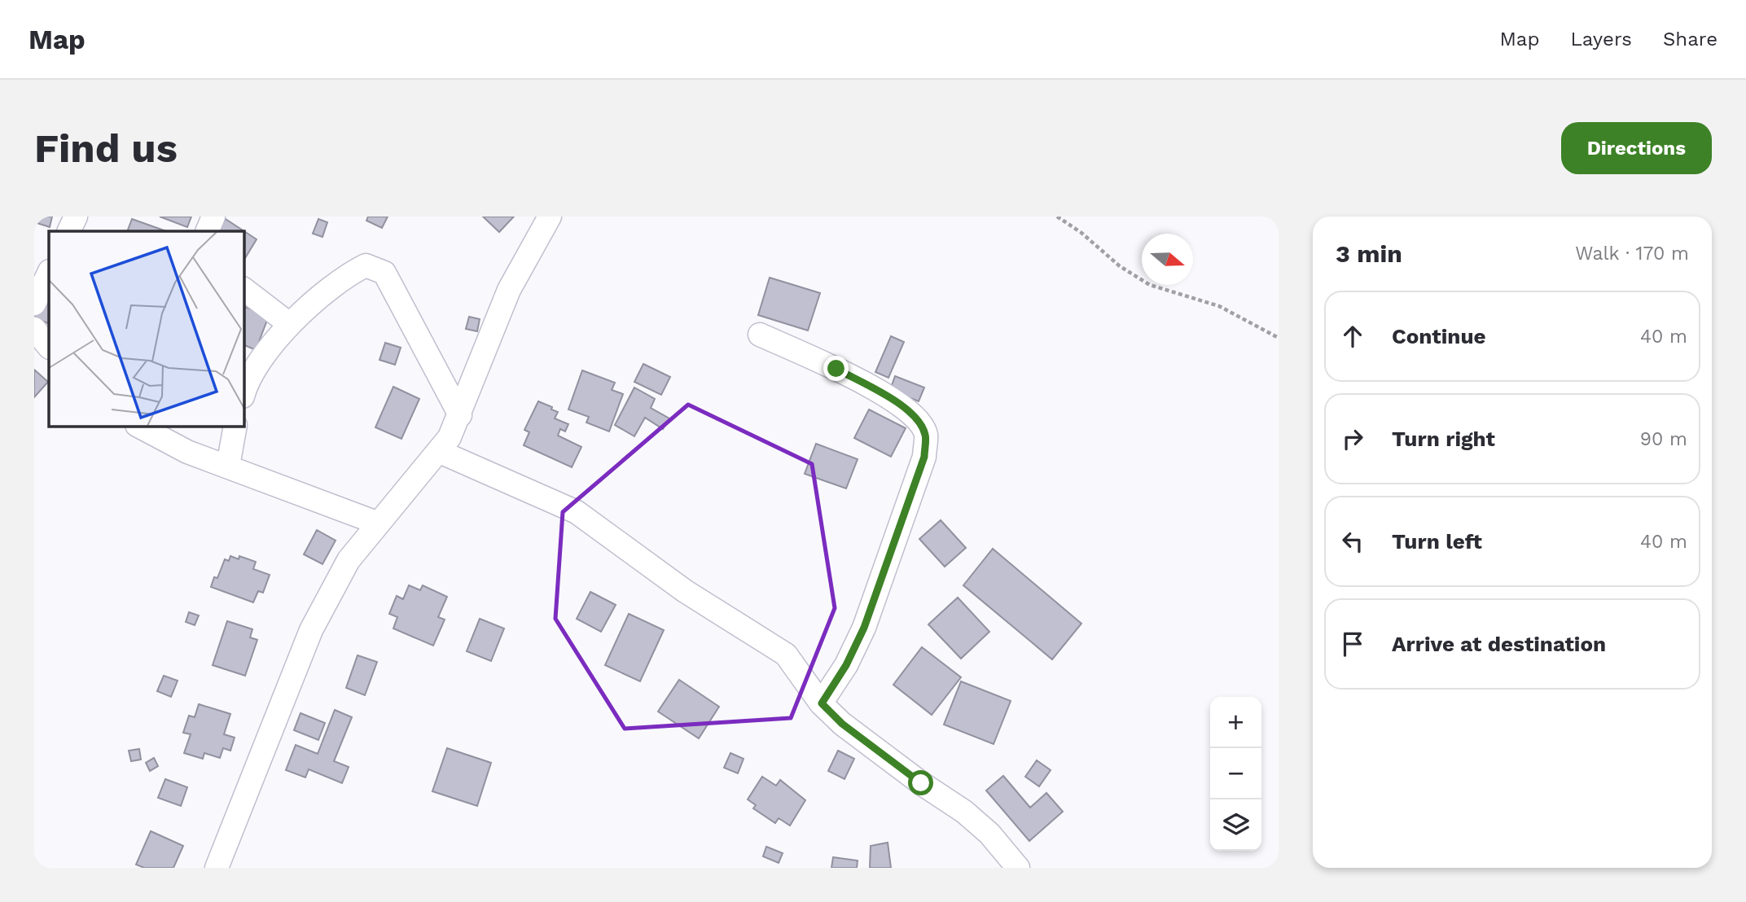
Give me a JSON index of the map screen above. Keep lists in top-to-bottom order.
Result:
{
  "north": "right",
  "page": {
    "header": "Map",
    "nav": ["Map", "Layers", "Share"],
    "buttons": "Directions",
    "title": "Find us",
    "heading": ["3 min", "Walk · 170 m"],
    "list": [
      ["Continue", "40 m"],
      ["Turn right", "90 m"],
      ["Turn left", "40 m"],
      "Arrive at destination"
    ],
    "map_buttons": ["+", "−"]
  }
}
